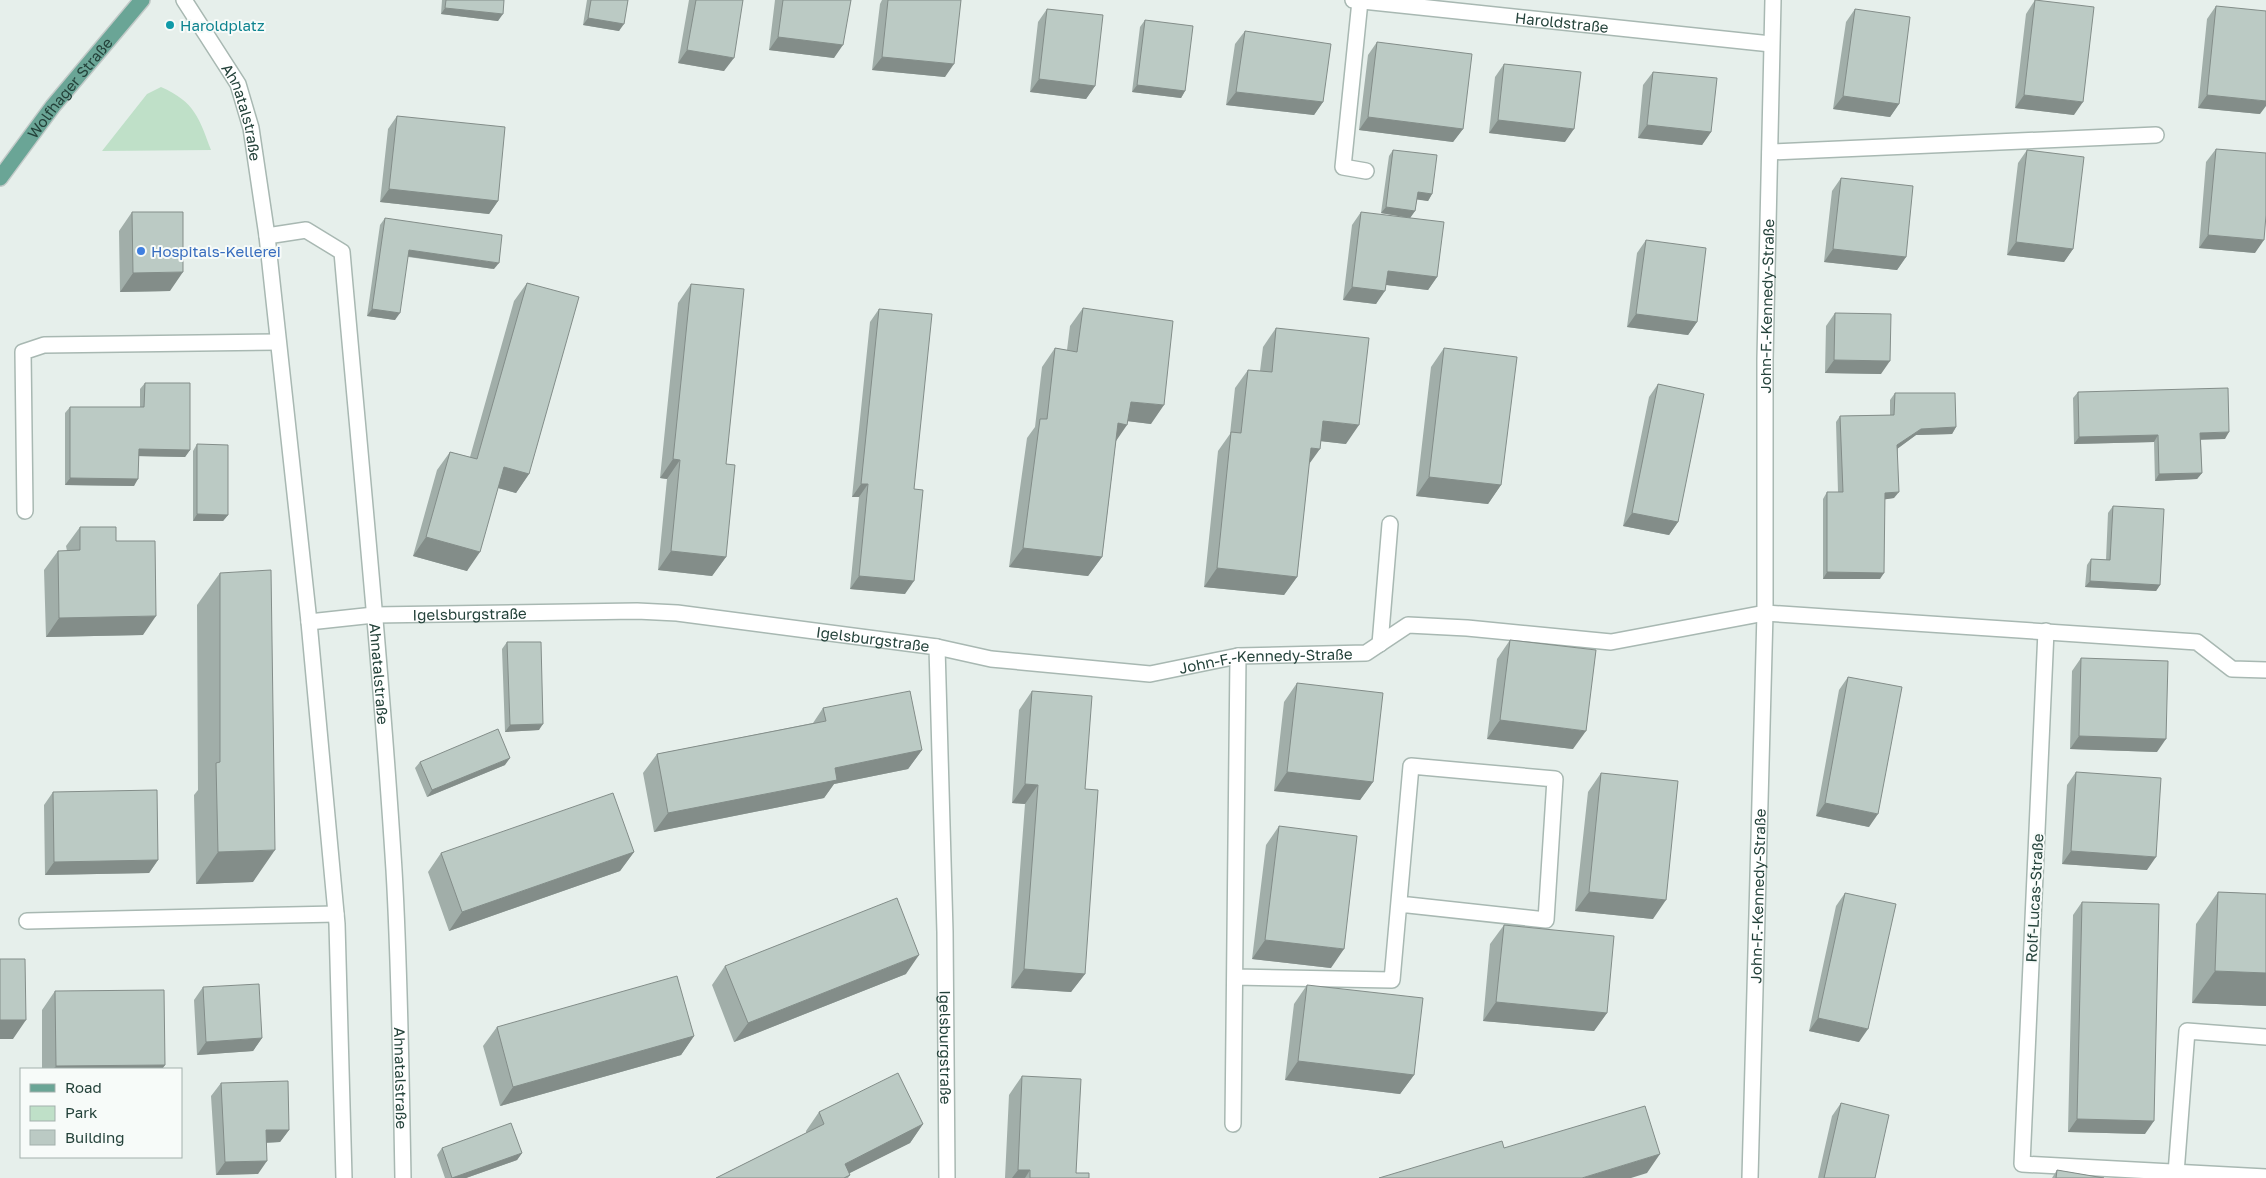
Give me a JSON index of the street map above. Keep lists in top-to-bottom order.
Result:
{
  "streets": {
    "main road": ["Wolfhager Straße"],
    "street": [
      "Haroldstraße",
      "Ahnatalstraße",
      "John-F.-Kennedy-Straße",
      "Igelsburgstraße",
      "Rolf-Lucas-Straße"
    ]
  },
  "crossings": [
    ["Haroldstraße", "John-F.-Kennedy-Straße"],
    ["Ahnatalstraße", "Igelsburgstraße"],
    ["John-F.-Kennedy-Straße", "Igelsburgstraße"]
  ],
  "places": ["Haroldplatz", "Hospitals-Kellerei"],
  "legend": ["Road", "Park", "Building"]
}
